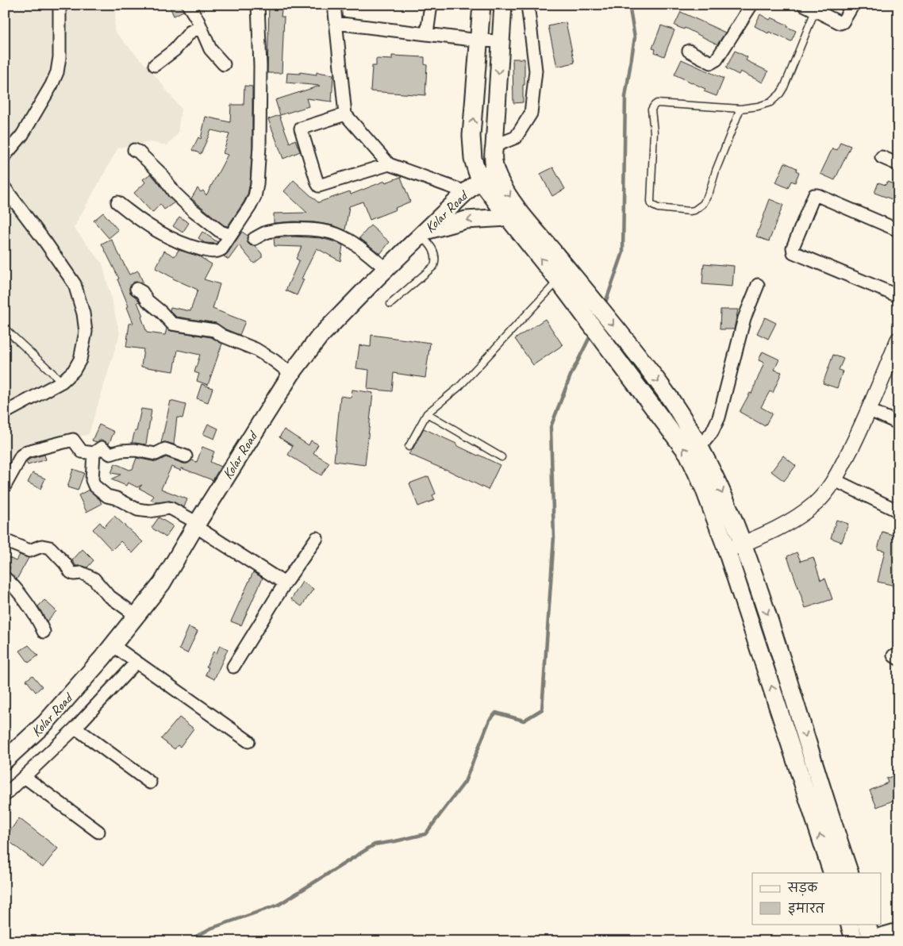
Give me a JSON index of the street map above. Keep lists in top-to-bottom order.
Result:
{
  "streets": {
    "main road": ["Kolar Road"]
  },
  "legend": ["सड़क", "इमारत"]
}
